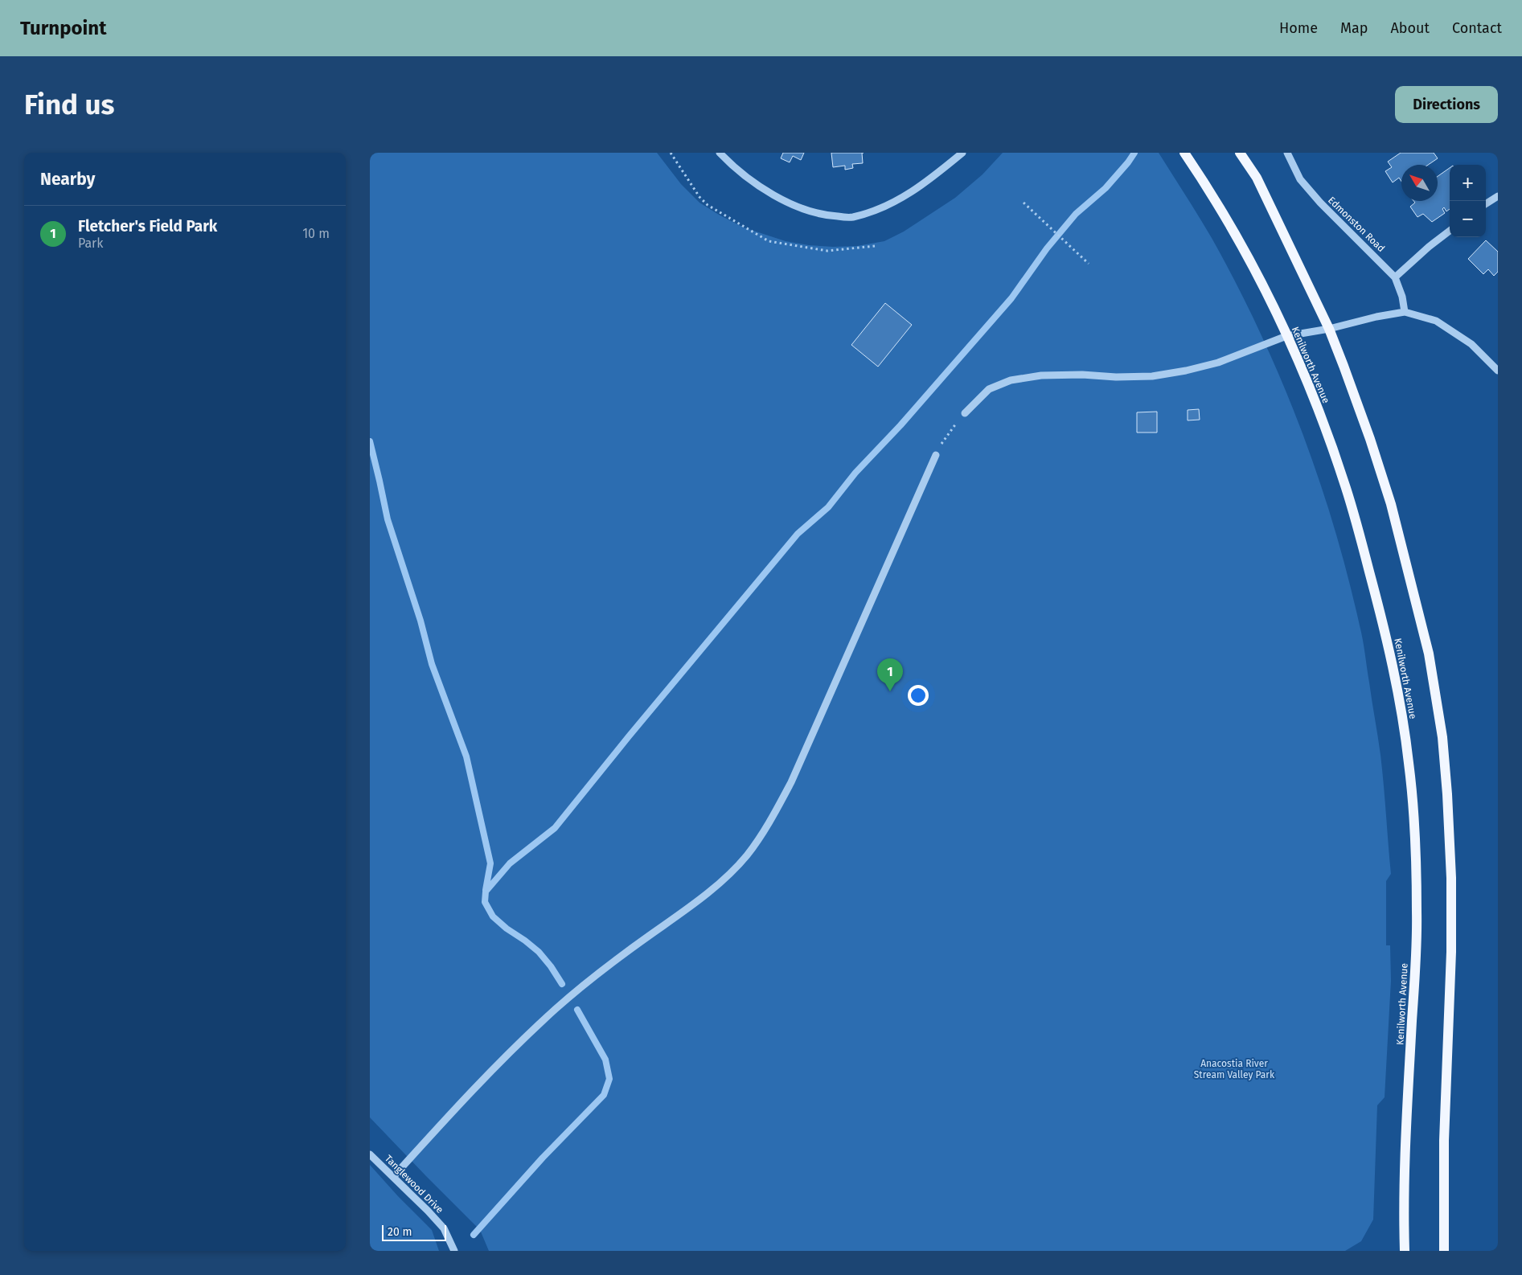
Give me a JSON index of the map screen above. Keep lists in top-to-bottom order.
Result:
{
  "streets": {
    "main road": ["Kenilworth Avenue"],
    "street": ["Edmonston Road", "Tanglewood Drive"]
  },
  "parks": ["Anacostia River Stream Valley Park"],
  "scale_bar": "20 m",
  "north": "top left",
  "page": {
    "header": "Turnpoint",
    "nav": [
      "Home",
      "Map",
      "About",
      "Contact"
    ],
    "buttons": "Directions",
    "title": "Find us",
    "heading": "Nearby",
    "map_buttons": ["+", "−"],
    "list": [
      {
        "mark": "1",
        "name": "Fletcher's Field Park",
        "note": "Park",
        "value": "10 m"
      }
    ],
    "pins": "1",
    "scale": "20 m"
  }
}
